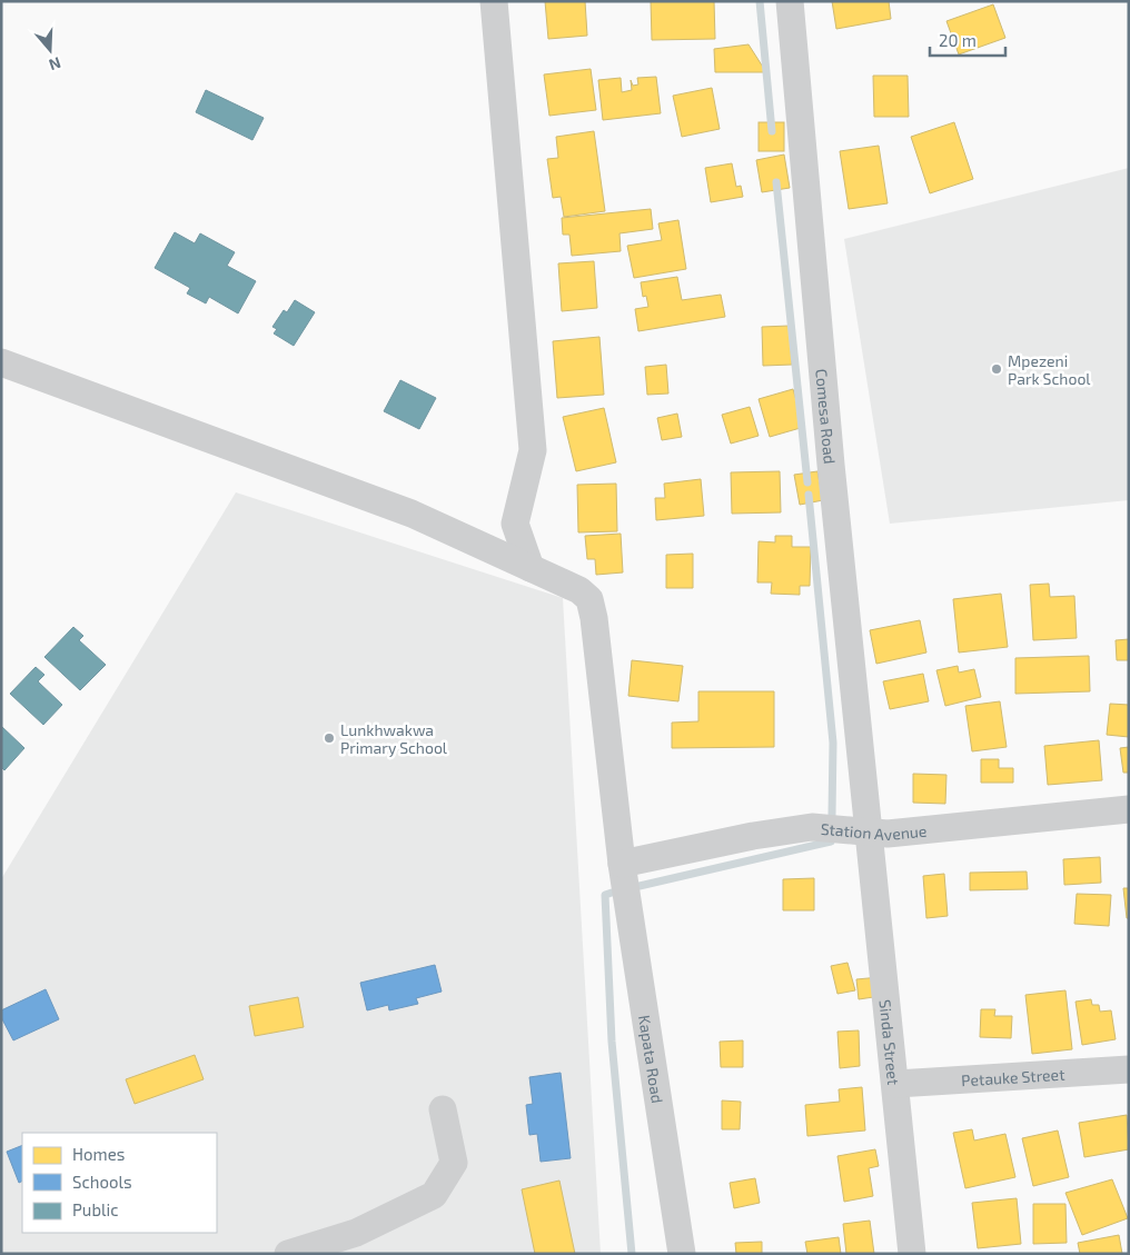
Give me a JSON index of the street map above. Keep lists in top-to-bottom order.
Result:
{
  "streets": {
    "street": [
      "Comesa Road",
      "Station Avenue",
      "Sinda Street",
      "Kapata Road",
      "Petauke Street"
    ]
  },
  "crossings": [
    ["Comesa Road", "Station Avenue"],
    ["Comesa Road", "Sinda Street"],
    ["Station Avenue", "Sinda Street"],
    ["Station Avenue", "Kapata Road"],
    ["Sinda Street", "Petauke Street"]
  ],
  "places": ["Mpezeni Park School", "Lunkhwakwa Primary School"],
  "legend": ["Homes", "Schools", "Public"],
  "scale_bar": "20 m",
  "north": "bottom"
}
